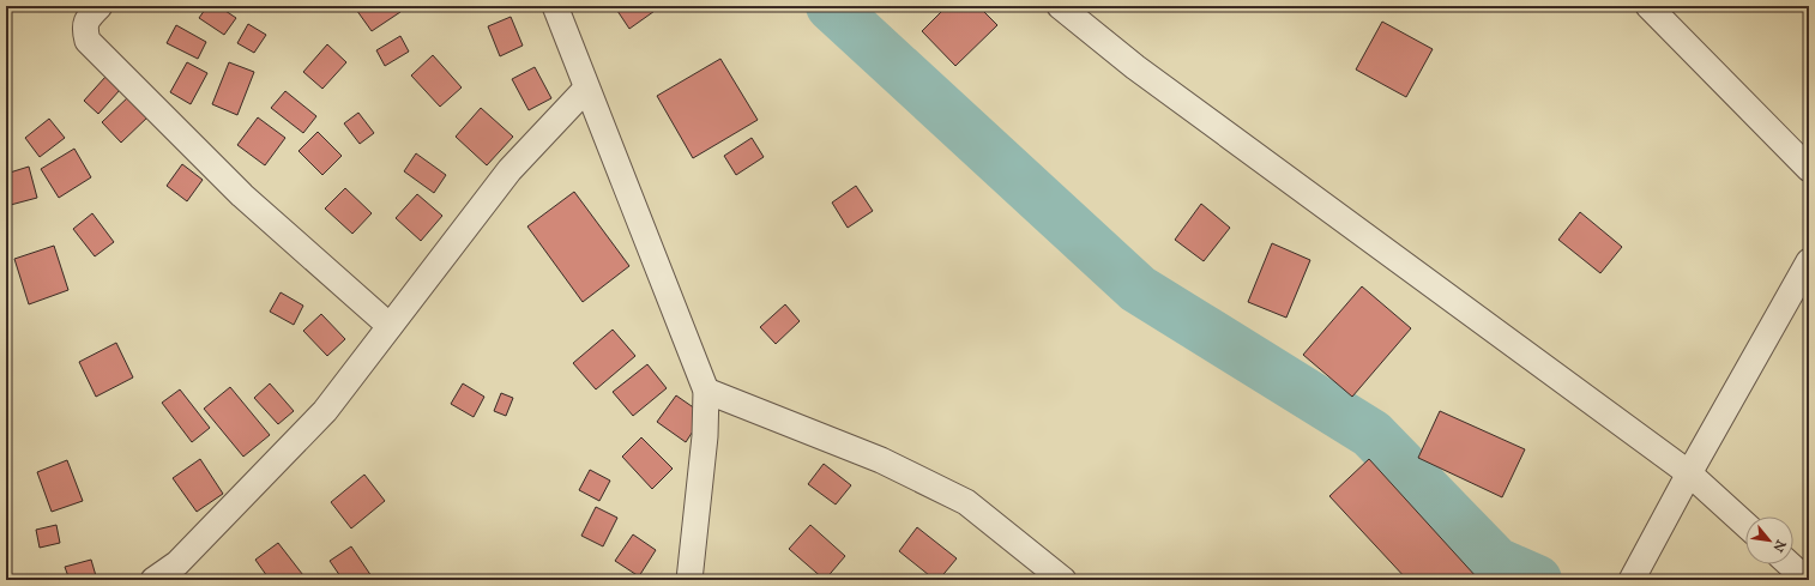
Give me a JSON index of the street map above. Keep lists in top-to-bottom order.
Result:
{
  "north": "bottom right"
}
